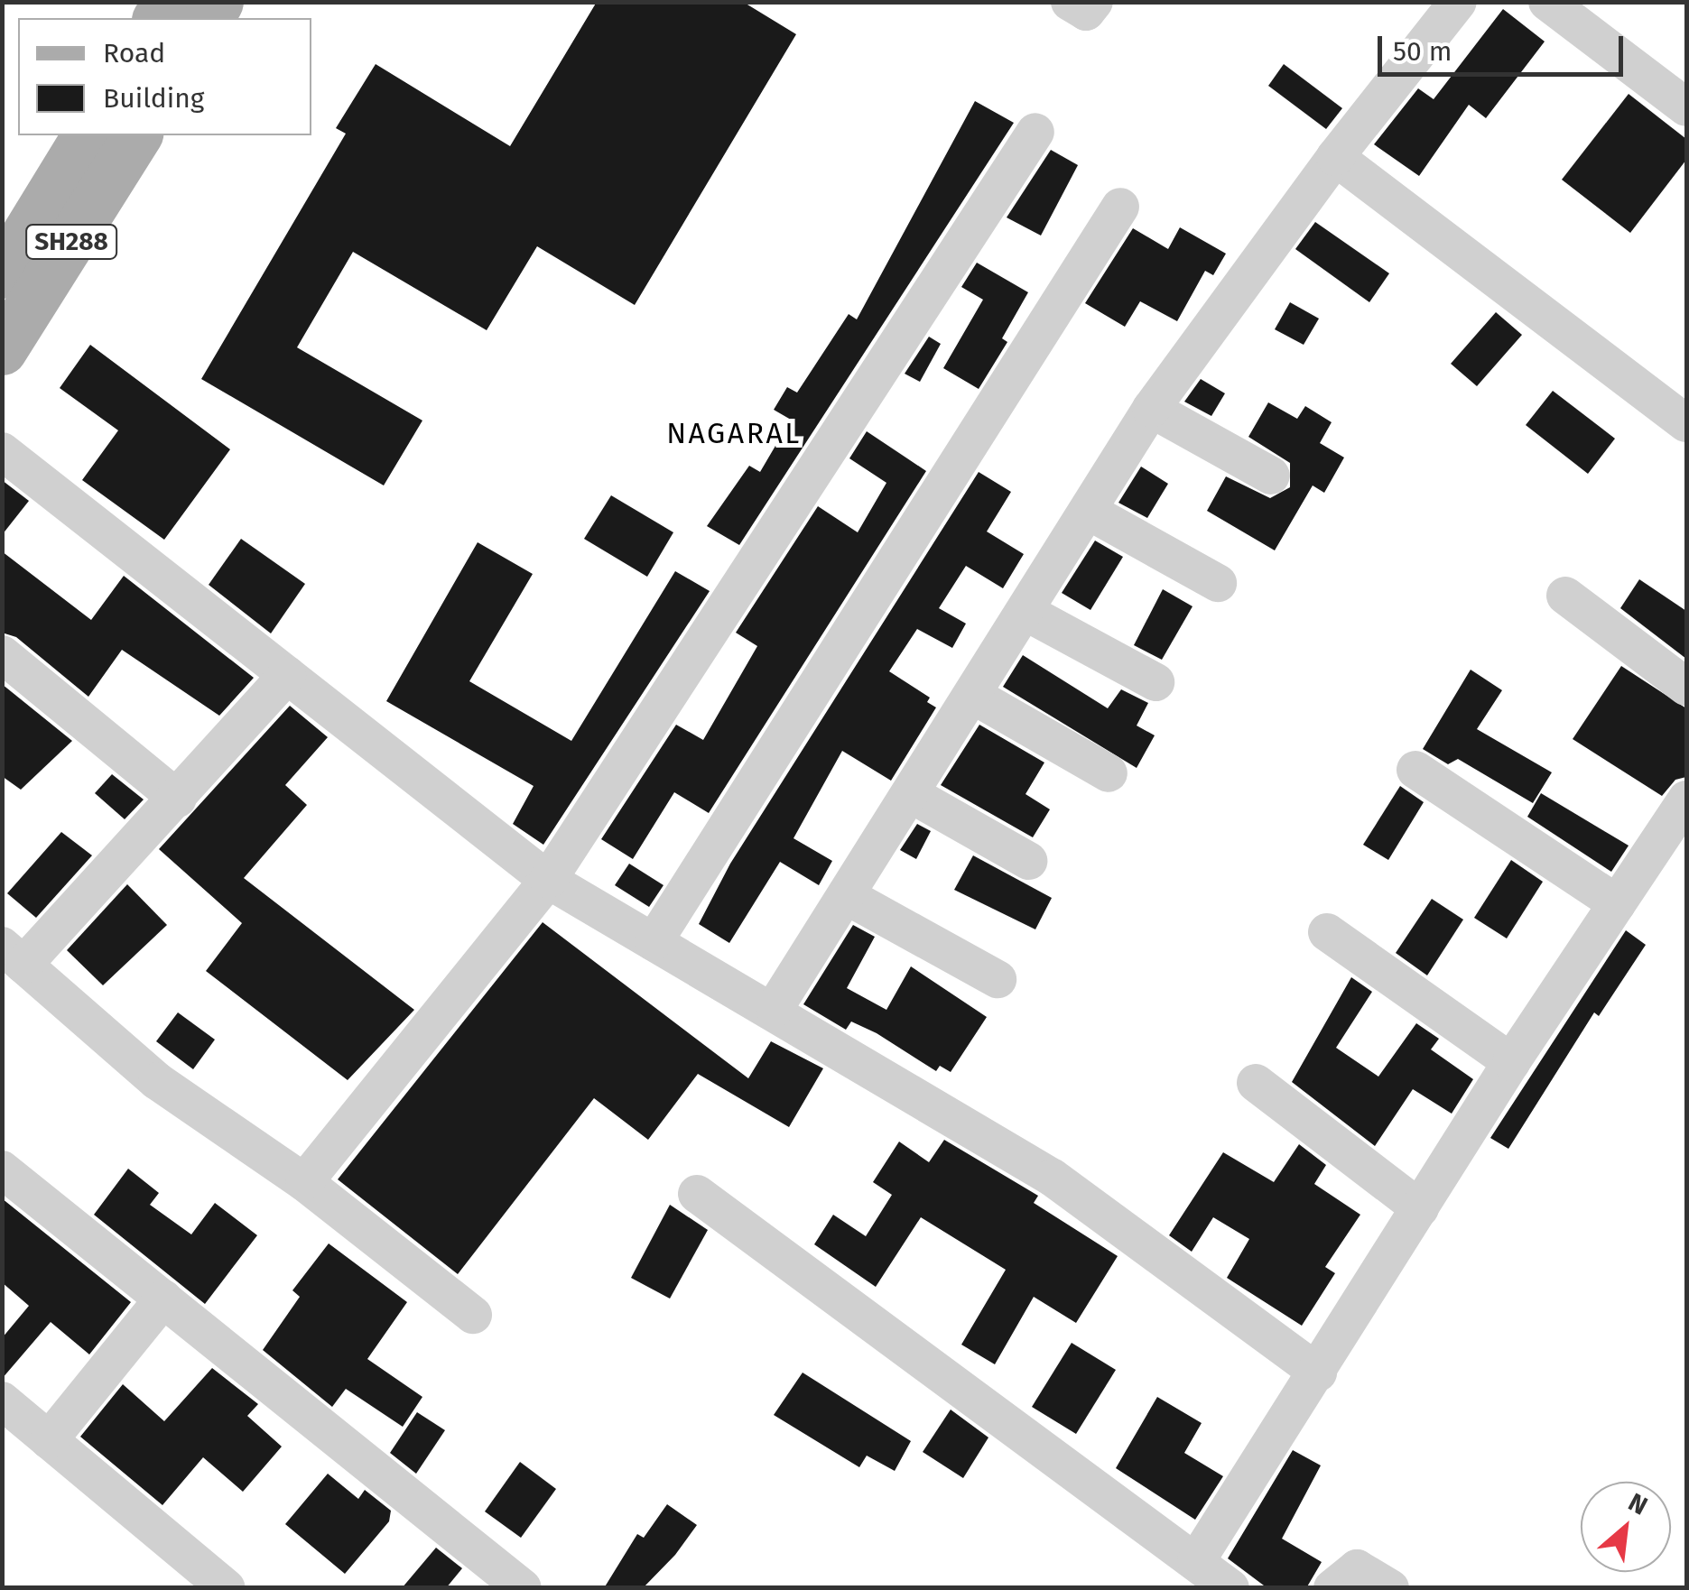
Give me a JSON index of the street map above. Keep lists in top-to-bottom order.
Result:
{
  "streets": {
    "main road": ["SH288"]
  },
  "districts": ["NAGARAL"],
  "legend": ["Road", "Building"],
  "scale_bar": "50 m",
  "north": "top right"
}
